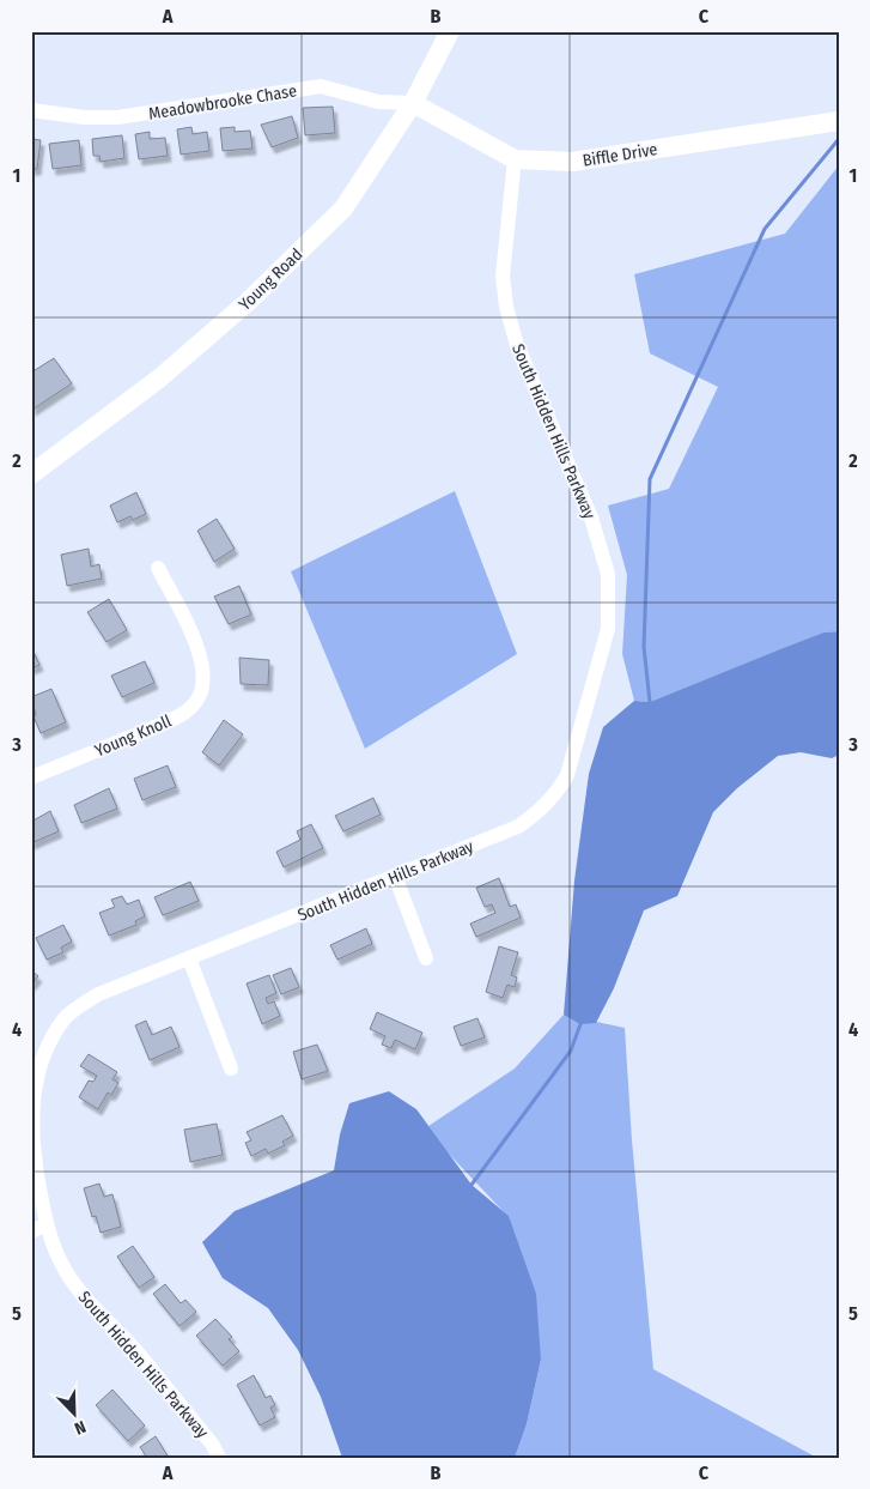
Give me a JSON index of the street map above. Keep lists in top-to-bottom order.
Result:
{
  "streets": {
    "street": [
      "Meadowbrooke Chase",
      "Biffle Drive",
      "Young Road",
      "South Hidden Hills Parkway",
      "Young Knoll"
    ]
  },
  "crossings": [
    ["Meadowbrooke Chase", "Biffle Drive"],
    ["Meadowbrooke Chase", "Young Road"],
    ["Biffle Drive", "Young Road"],
    ["Biffle Drive", "South Hidden Hills Parkway"]
  ],
  "north": "bottom right",
  "grid": {
    "columns": ["A", "B", "C"],
    "rows": [
      "1",
      "2",
      "3",
      "4",
      "5"
    ]
  }
}
